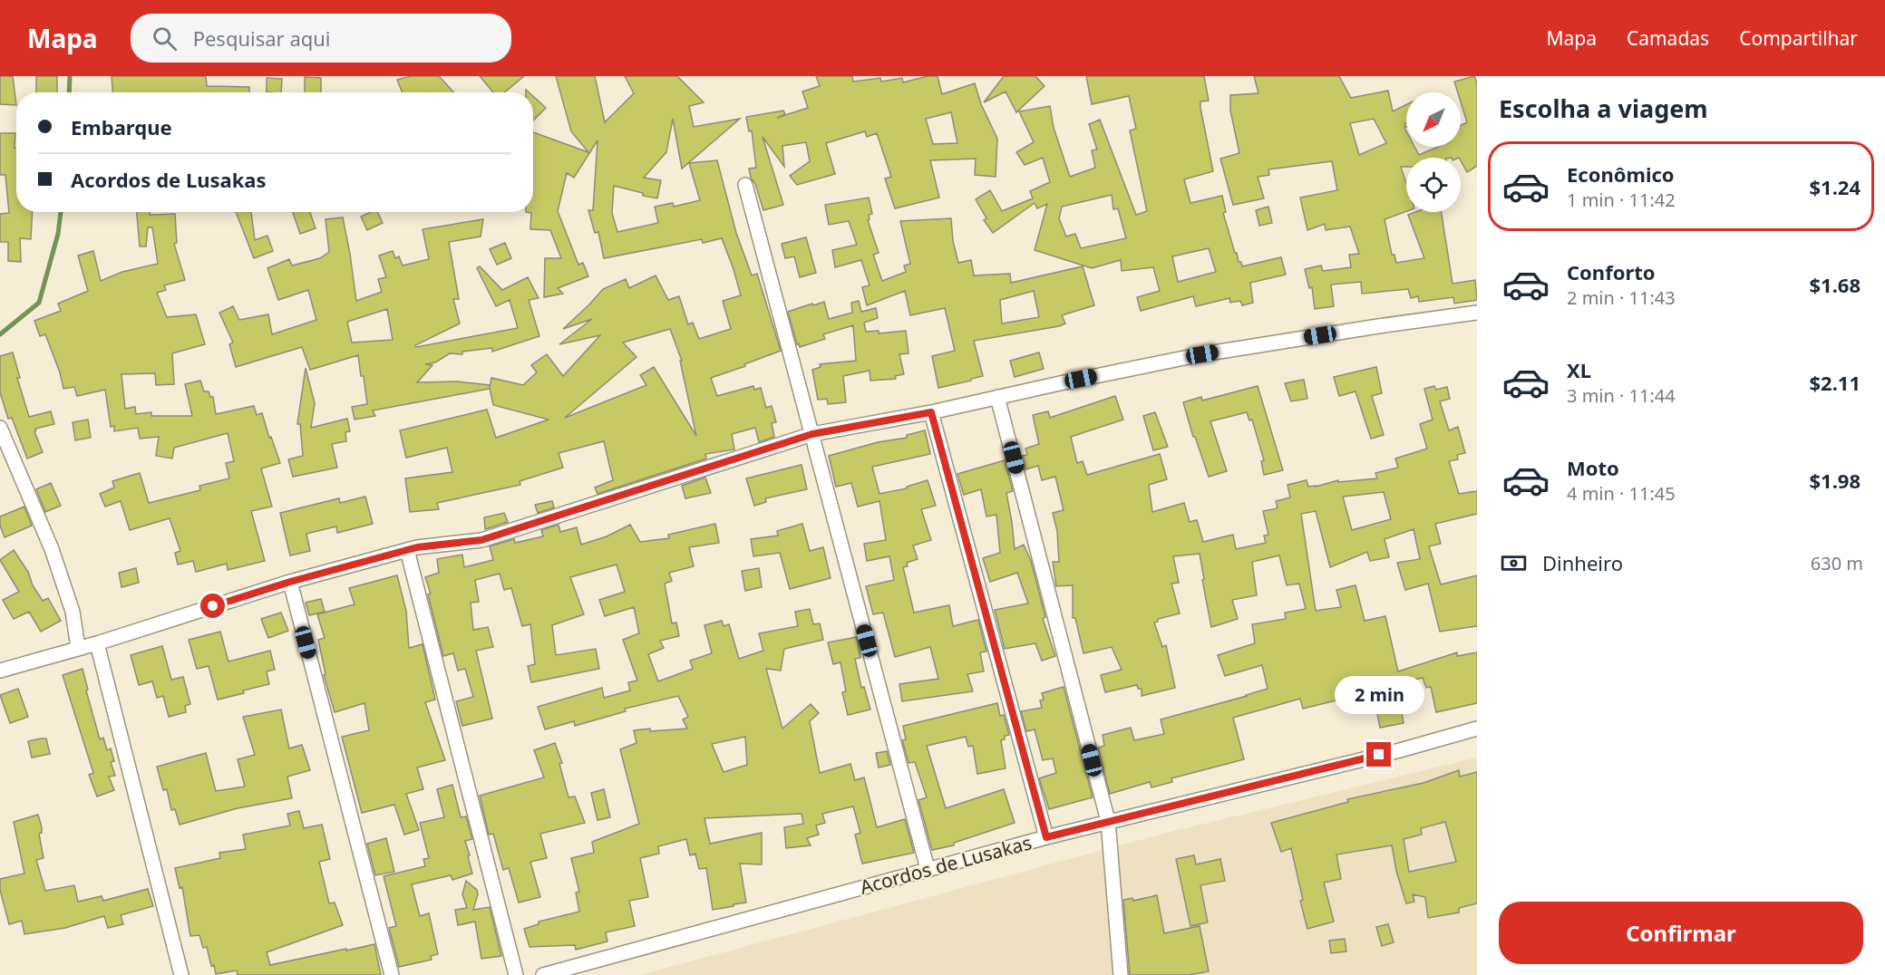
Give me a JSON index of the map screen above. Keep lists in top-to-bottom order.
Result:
{
  "streets": {
    "street": ["Acordos de Lusakas"]
  },
  "north": "bottom left",
  "page": {
    "header": "Mapa",
    "search": "Pesquisar aqui",
    "nav": ["Mapa", "Camadas", "Compartilhar"],
    "heading": "Escolha a viagem",
    "banner": ["Embarque", "Acordos de Lusakas"],
    "list": [
      {
        "name": "Econômico",
        "note": "1 min · 11:42",
        "value": "$1.24"
      },
      {
        "name": "Conforto",
        "note": "2 min · 11:43",
        "value": "$1.68"
      },
      {
        "name": "XL",
        "note": "3 min · 11:44",
        "value": "$2.11"
      },
      {
        "name": "Moto",
        "note": "4 min · 11:45",
        "value": "$1.98"
      }
    ],
    "pay": ["Dinheiro", "630 m"],
    "bubble": "2 min",
    "buttons": "Confirmar"
  }
}
